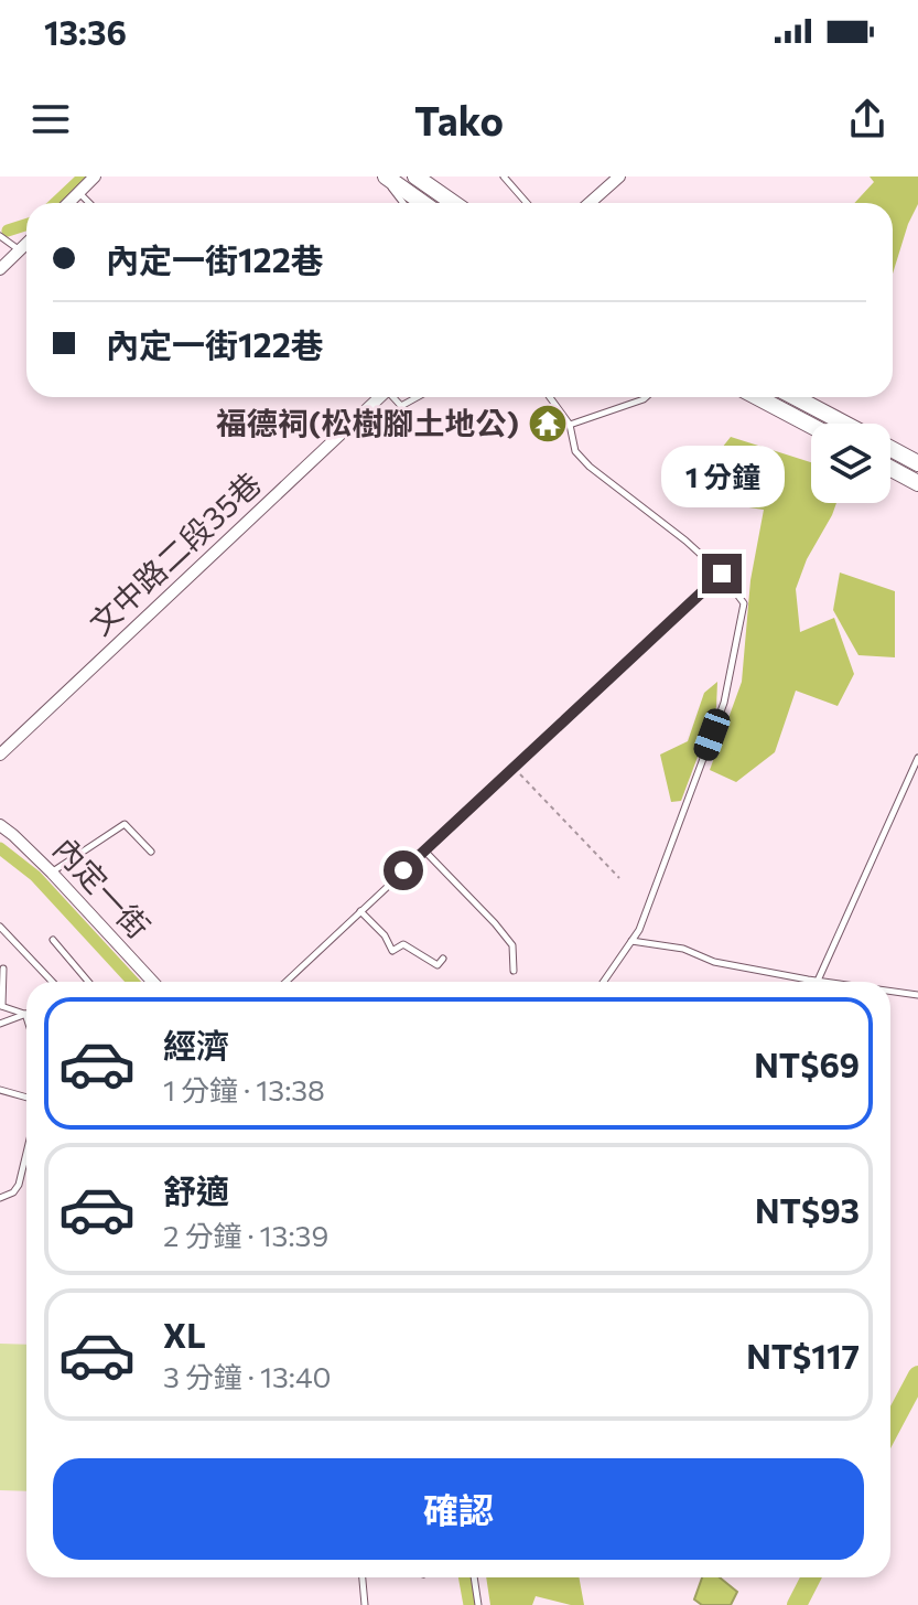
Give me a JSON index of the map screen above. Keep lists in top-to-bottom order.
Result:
{
  "streets": {
    "street": ["文中路二段35巷", "內定一街"]
  },
  "places": {
    "temple": ["福德祠(松樹腳土地公)"]
  },
  "page": {
    "status": "13:36",
    "header": "Tako",
    "banner": ["內定一街122巷", "內定一街122巷"],
    "bubble": "1 分鐘",
    "list": [
      {
        "name": "經濟",
        "note": "1 分鐘 · 13:38",
        "value": "NT$69"
      },
      {
        "name": "舒適",
        "note": "2 分鐘 · 13:39",
        "value": "NT$93"
      },
      {
        "name": "XL",
        "note": "3 分鐘 · 13:40",
        "value": "NT$117"
      }
    ],
    "buttons": "確認"
  }
}
